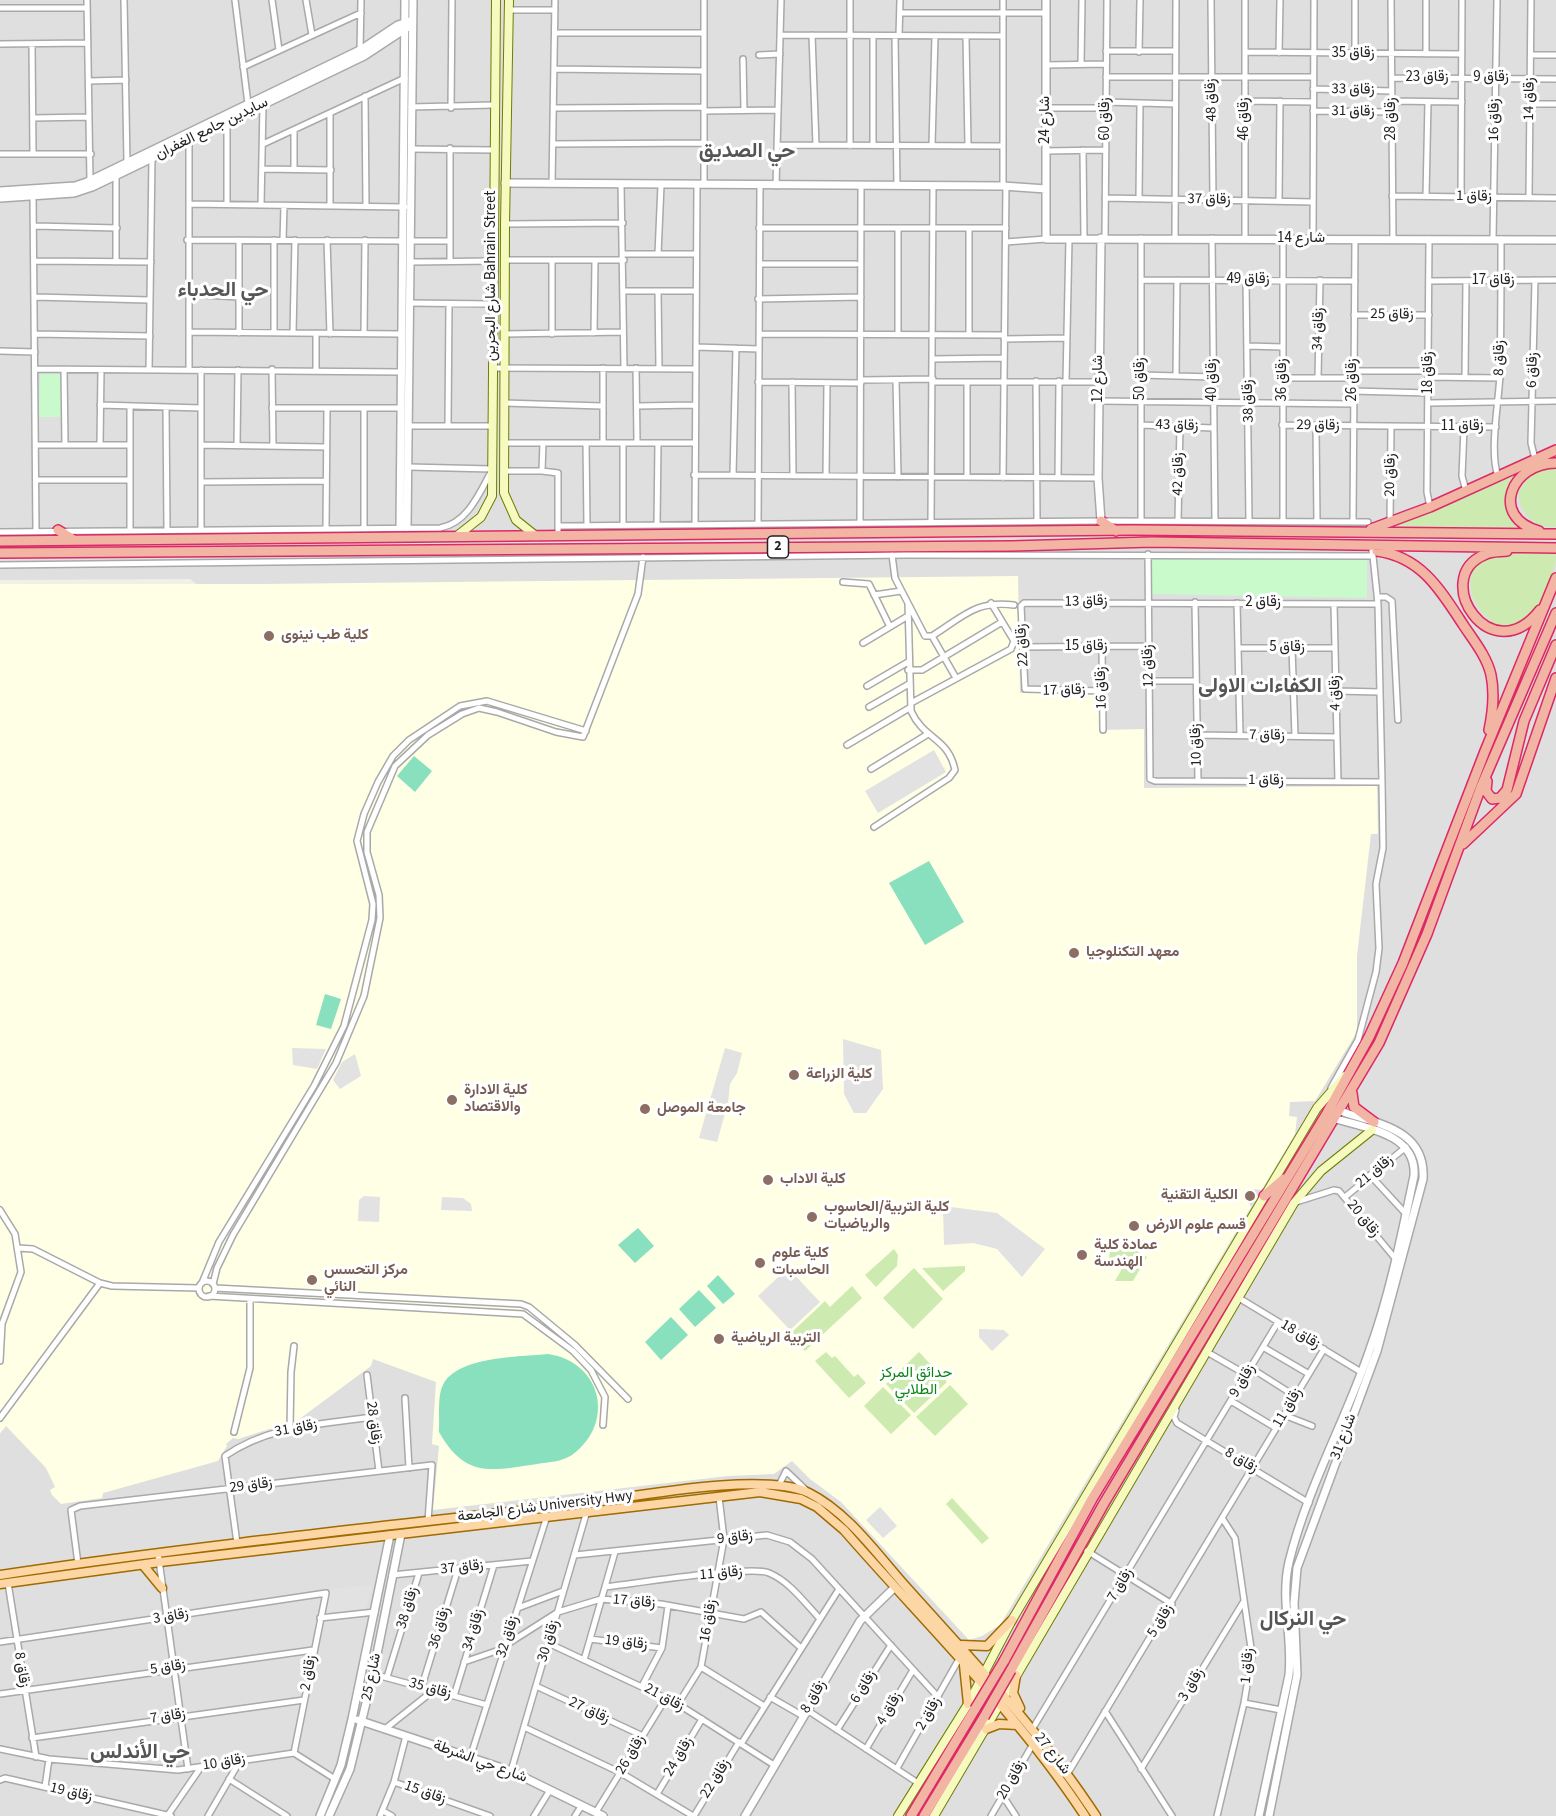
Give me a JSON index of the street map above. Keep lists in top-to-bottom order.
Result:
{
  "streets": {
    "highway": ["2"],
    "main road": ["شارع البحرين Bahrain Street", "شارع الجامعة University Hwy", "شارع 27"],
    "street": [
      "زقاق 35",
      "زقاق 23",
      "زقاق 9",
      "زقاق 33",
      "زقاق 14",
      "زقاق 48",
      "زقاق 31",
      "زقاق 60",
      "زقاق 46",
      "زقاق 28",
      "شارع 24",
      "زقاق 16",
      "سايدين جامع الغفران",
      "زقاق 1",
      "زقاق 37",
      "شارع 14",
      "زقاق 49",
      "زقاق 17",
      "زقاق 25",
      "زقاق 34",
      "زقاق 8",
      "زقاق 6",
      "زقاق 18",
      "شارع 12",
      "زقاق 50",
      "زقاق 40",
      "زقاق 36",
      "زقاق 26",
      "زقاق 38",
      "زقاق 43",
      "زقاق 29",
      "زقاق 11",
      "زقاق 42",
      "زقاق 20",
      "زقاق 13",
      "زقاق 2",
      "زقاق 22",
      "زقاق 15",
      "زقاق 5",
      "زقاق 12",
      "زقاق 4",
      "زقاق 7",
      "زقاق 10",
      "زقاق 21",
      "شارع 31",
      "زقاق 3",
      "زقاق 32",
      "زقاق 30",
      "زقاق 19",
      "شارع 25",
      "زقاق 27",
      "زقاق 24",
      "شارع حي الشرطة"
    ]
  },
  "crossings": [
    ["زقاق 35", "زقاق 28"],
    ["زقاق 35", "زقاق 34"],
    ["زقاق 35", "زقاق 36"],
    ["زقاق 35", "زقاق 38"],
    ["زقاق 35", "زقاق 32"],
    ["زقاق 35", "شارع 25"],
    ["زقاق 23", "زقاق 9"],
    ["زقاق 23", "زقاق 28"],
    ["زقاق 9", "زقاق 14"],
    ["زقاق 9", "زقاق 16"],
    ["زقاق 9", "زقاق 8"],
    ["زقاق 9", "زقاق 18"],
    ["زقاق 9", "زقاق 22"],
    ["زقاق 9", "زقاق 7"],
    ["زقاق 9", "زقاق 30"],
    ["زقاق 33", "زقاق 28"],
    ["زقاق 14", "زقاق 1"],
    ["زقاق 48", "زقاق 37"],
    ["زقاق 31", "زقاق 28"],
    ["زقاق 31", "زقاق 29"],
    ["زقاق 60", "زقاق 37"],
    ["زقاق 60", "شارع 14"],
    ["زقاق 60", "شارع 12"],
    ["زقاق 46", "زقاق 37"],
    ["زقاق 46", "شارع 14"],
    ["زقاق 28", "زقاق 1"],
    ["زقاق 28", "شارع 14"],
    ["زقاق 28", "زقاق 29"],
    ["شارع 24", "شارع 14"],
    ["زقاق 16", "زقاق 1"],
    ["زقاق 16", "شارع 14"],
    ["زقاق 16", "زقاق 17"],
    ["زقاق 16", "زقاق 11"],
    ["زقاق 16", "زقاق 15"],
    ["زقاق 16", "زقاق 21"],
    ["زقاق 16", "شارع الجامعة University Hwy"],
    ["زقاق 1", "زقاق 5"],
    ["زقاق 1", "زقاق 12"],
    ["زقاق 1", "زقاق 4"],
    ["زقاق 1", "زقاق 10"],
    ["زقاق 1", "زقاق 3"],
    ["زقاق 37", "زقاق 34"],
    ["زقاق 37", "زقاق 36"],
    ["زقاق 37", "زقاق 38"],
    ["زقاق 37", "زقاق 32"],
    ["زقاق 37", "شارع 25"],
    ["شارع 14", "زقاق 8"],
    ["شارع 14", "زقاق 18"],
    ["شارع 14", "شارع 12"],
    ["شارع 14", "زقاق 50"],
    ["شارع 14", "زقاق 40"],
    ["شارع 14", "زقاق 36"],
    ["شارع 14", "زقاق 26"],
    ["شارع البحرين Bahrain Street", "2"],
    ["زقاق 49", "زقاق 34"],
    ["زقاق 49", "زقاق 50"],
    ["زقاق 49", "زقاق 40"],
    ["زقاق 49", "زقاق 36"],
    ["زقاق 49", "زقاق 26"],
    ["زقاق 49", "زقاق 38"],
    ["زقاق 17", "زقاق 34"],
    ["زقاق 17", "زقاق 8"],
    ["زقاق 17", "زقاق 6"],
    ["زقاق 17", "زقاق 18"],
    ["زقاق 17", "زقاق 22"],
    ["زقاق 17", "زقاق 32"],
    ["زقاق 17", "زقاق 30"],
    ["زقاق 25", "زقاق 18"],
    ["زقاق 25", "زقاق 26"],
    ["زقاق 8", "زقاق 11"],
    ["زقاق 8", "زقاق 5"],
    ["زقاق 8", "زقاق 7"],
    ["زقاق 8", "زقاق 10"],
    ["زقاق 8", "زقاق 21"],
    ["زقاق 8", "شارع 31"],
    ["زقاق 8", "شارع الجامعة University Hwy"],
    ["زقاق 8", "زقاق 3"],
    ["زقاق 18", "زقاق 11"],
    ["زقاق 18", "شارع 31"],
    ["زقاق 50", "زقاق 43"],
    ["زقاق 40", "زقاق 43"],
    ["زقاق 36", "زقاق 29"],
    ["زقاق 26", "زقاق 29"],
    ["زقاق 26", "2"],
    ["زقاق 26", "زقاق 21"],
    ["زقاق 26", "زقاق 27"],
    ["زقاق 26", "شارع حي الشرطة"],
    ["زقاق 43", "زقاق 42"],
    ["زقاق 29", "زقاق 11"],
    ["زقاق 29", "زقاق 20"],
    ["زقاق 29", "شارع الجامعة University Hwy"],
    ["زقاق 11", "زقاق 20"],
    ["زقاق 11", "زقاق 22"],
    ["زقاق 11", "زقاق 5"],
    ["زقاق 20", "زقاق 21"],
    ["زقاق 20", "شارع 31"],
    ["زقاق 20", "شارع 27"],
    ["زقاق 13", "زقاق 2"],
    ["زقاق 13", "زقاق 22"],
    ["زقاق 13", "زقاق 12"],
    ["زقاق 2", "زقاق 5"],
    ["زقاق 2", "زقاق 12"],
    ["زقاق 2", "زقاق 4"],
    ["زقاق 2", "زقاق 7"],
    ["زقاق 2", "زقاق 10"],
    ["زقاق 2", "شارع الجامعة University Hwy"],
    ["زقاق 2", "زقاق 3"],
    ["زقاق 22", "زقاق 15"],
    ["زقاق 22", "زقاق 21"],
    ["زقاق 15", "زقاق 12"],
    ["زقاق 5", "زقاق 4"],
    ["زقاق 5", "شارع 27"],
    ["زقاق 4", "زقاق 7"],
    ["زقاق 7", "زقاق 10"],
    ["زقاق 7", "شارع 27"],
    ["زقاق 21", "زقاق 30"],
    ["زقاق 21", "زقاق 24"],
    ["شارع الجامعة University Hwy", "زقاق 32"],
    ["شارع الجامعة University Hwy", "زقاق 30"],
    ["شارع الجامعة University Hwy", "شارع 25"],
    ["شارع الجامعة University Hwy", "شارع 27"],
    ["زقاق 32", "شارع حي الشرطة"],
    ["زقاق 30", "زقاق 27"],
    ["زقاق 30", "شارع حي الشرطة"],
    ["شارع 25", "شارع حي الشرطة"]
  ],
  "districts": [
    "حي الصديق",
    "حي الحدباء",
    "الكفاءات الاولى",
    "حي النركال",
    "حي الأندلس"
  ],
  "parks": ["حدائق المركز الطلابي"],
  "places": [
    "كلية طب نينوى",
    "معهد التكنلوجيا",
    "كلية الزراعة",
    "كلية الادارة والاقتصاد",
    "جامعة الموصل",
    "كلية الاداب",
    "الكلية التقنية",
    "كلية التربية/الحاسوب والرياضيات",
    "قسم علوم الارض",
    "عمادة كلية الهندسة",
    "كلية علوم الحاسبات",
    "مركز التحسس النائي",
    "التربية الرياضية"
  ]
}
